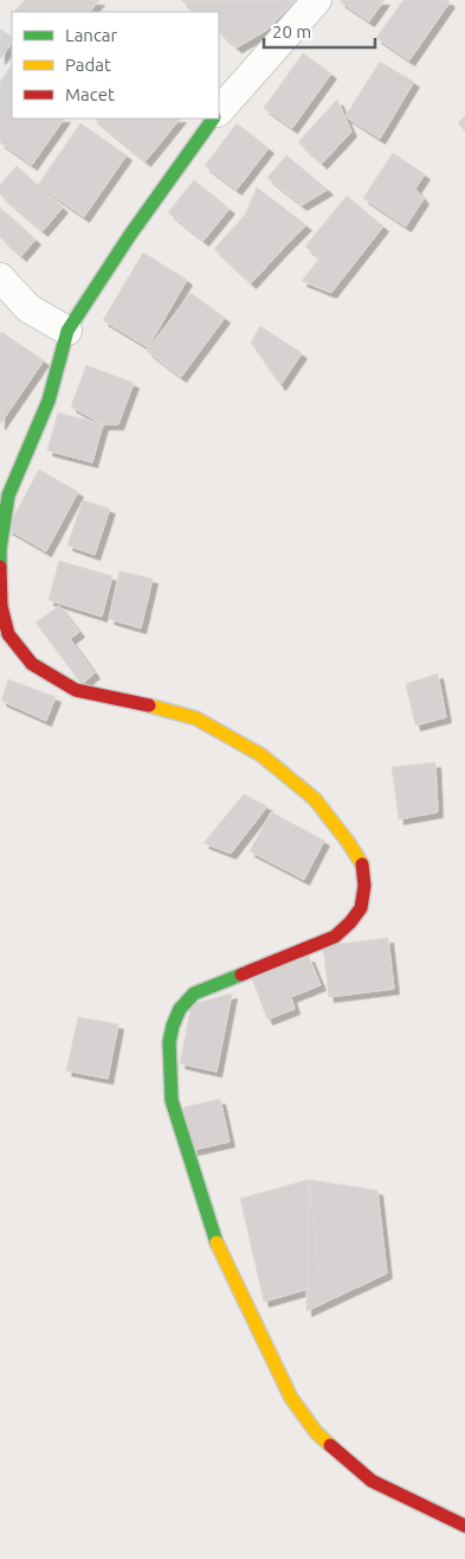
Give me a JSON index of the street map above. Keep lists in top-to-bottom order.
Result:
{
  "legend": ["Lancar", "Padat", "Macet"],
  "scale_bar": "20 m"
}
